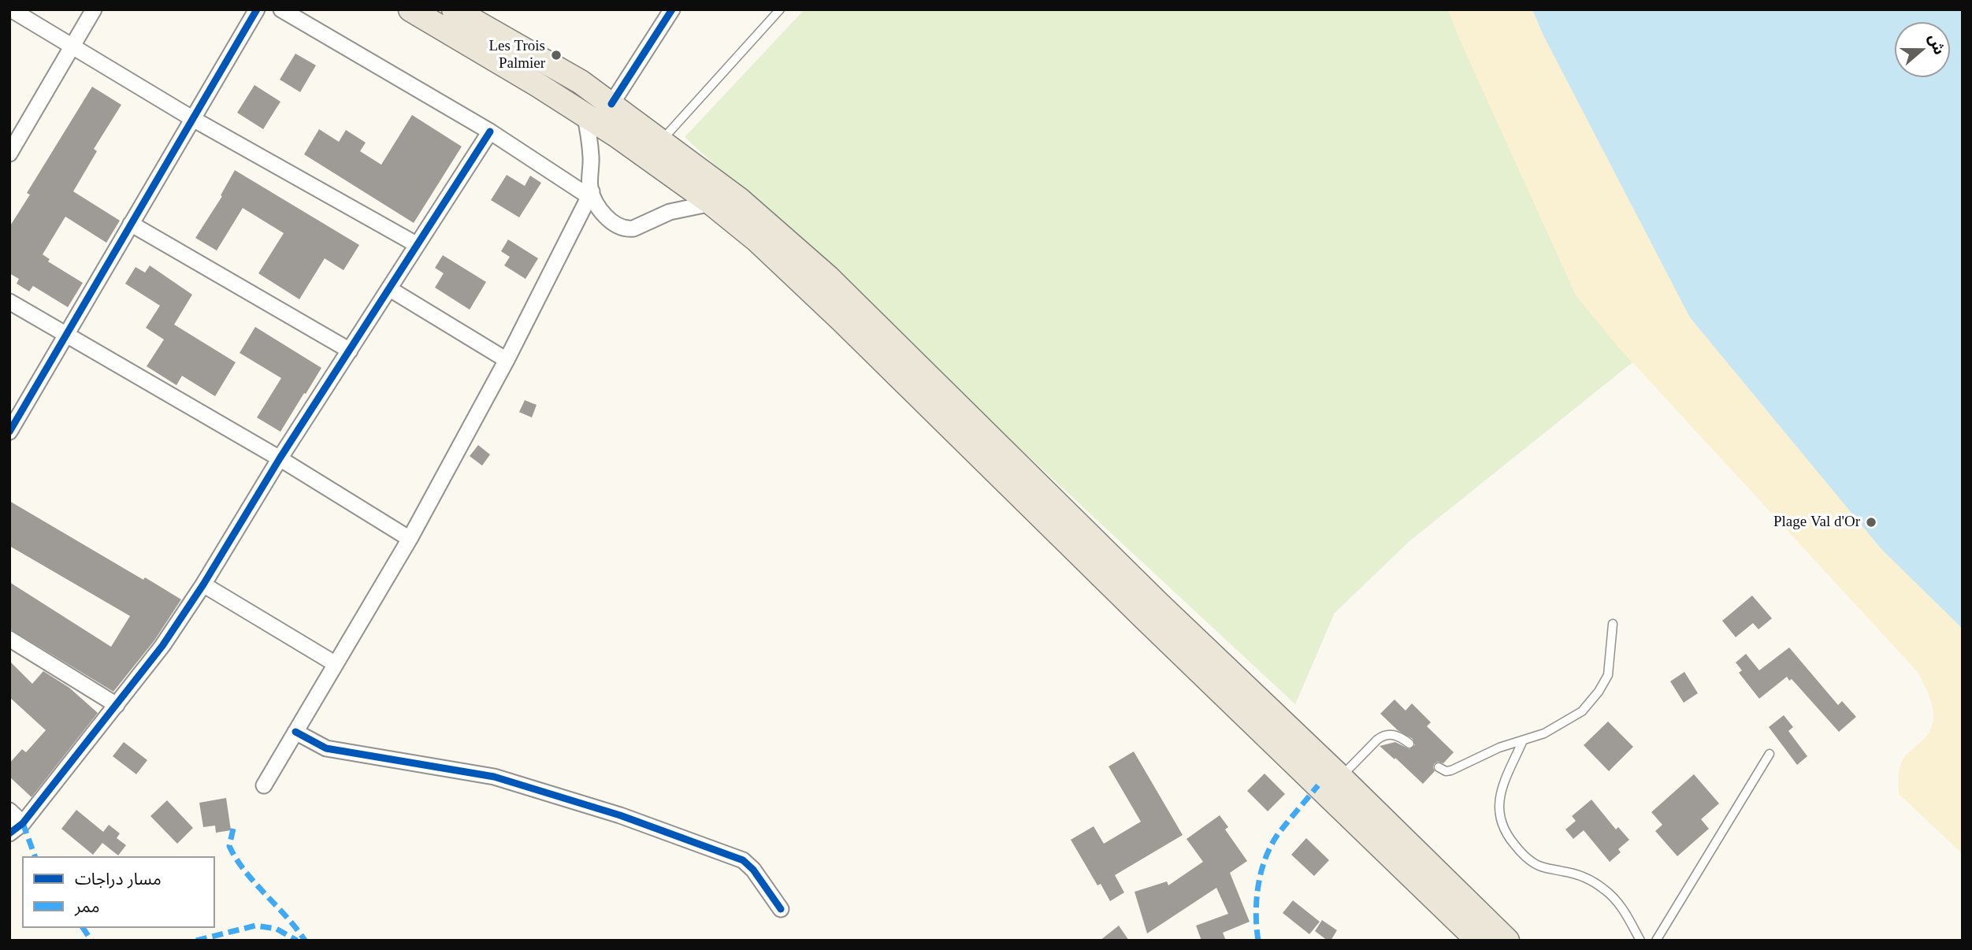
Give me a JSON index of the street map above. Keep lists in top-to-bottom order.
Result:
{
  "places": ["Les Trois Palmier", "Plage Val d'Or"],
  "legend": ["مسار دراجات", "ممر"],
  "north": "right"
}
